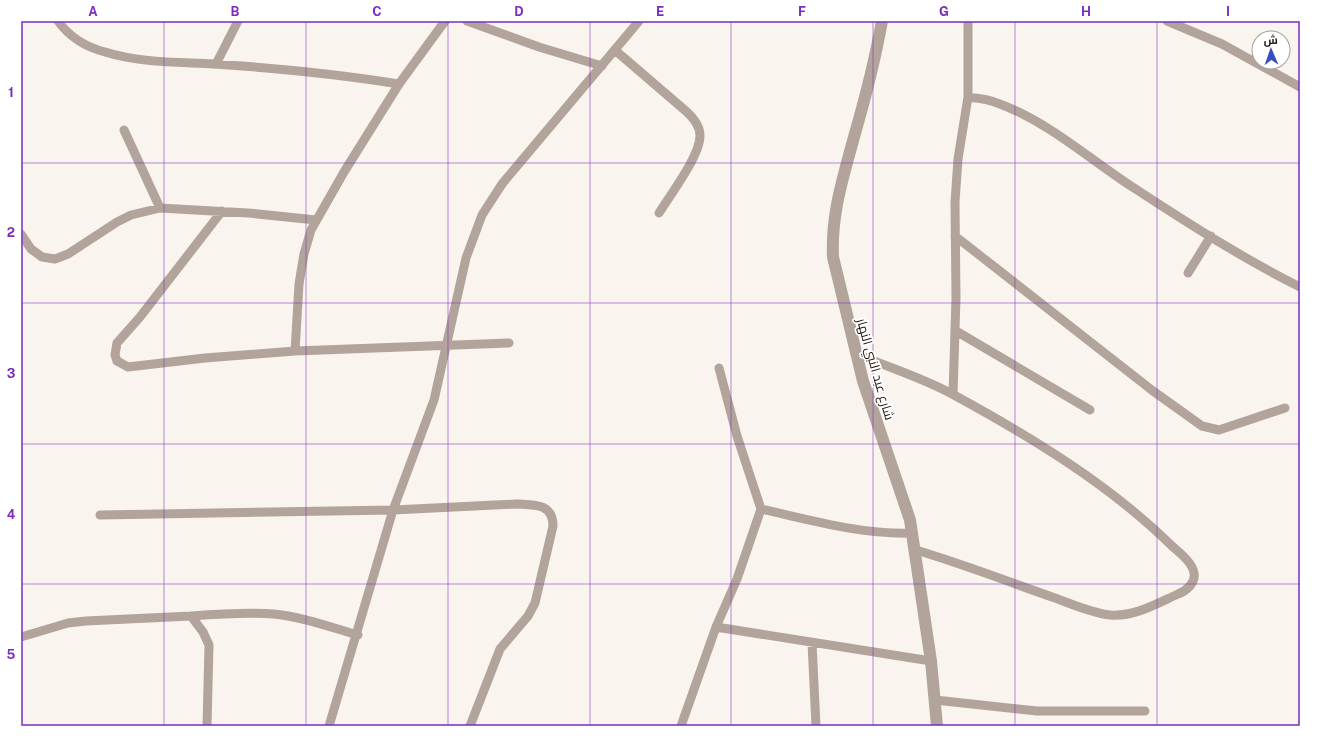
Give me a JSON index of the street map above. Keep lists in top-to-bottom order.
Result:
{
  "streets": {
    "street": ["شارع عبد النبي النهار"]
  },
  "north": "top",
  "grid": {
    "columns": [
      "A",
      "B",
      "C",
      "D",
      "E",
      "F",
      "G",
      "H",
      "I"
    ],
    "rows": [
      "1",
      "2",
      "3",
      "4",
      "5"
    ]
  }
}
